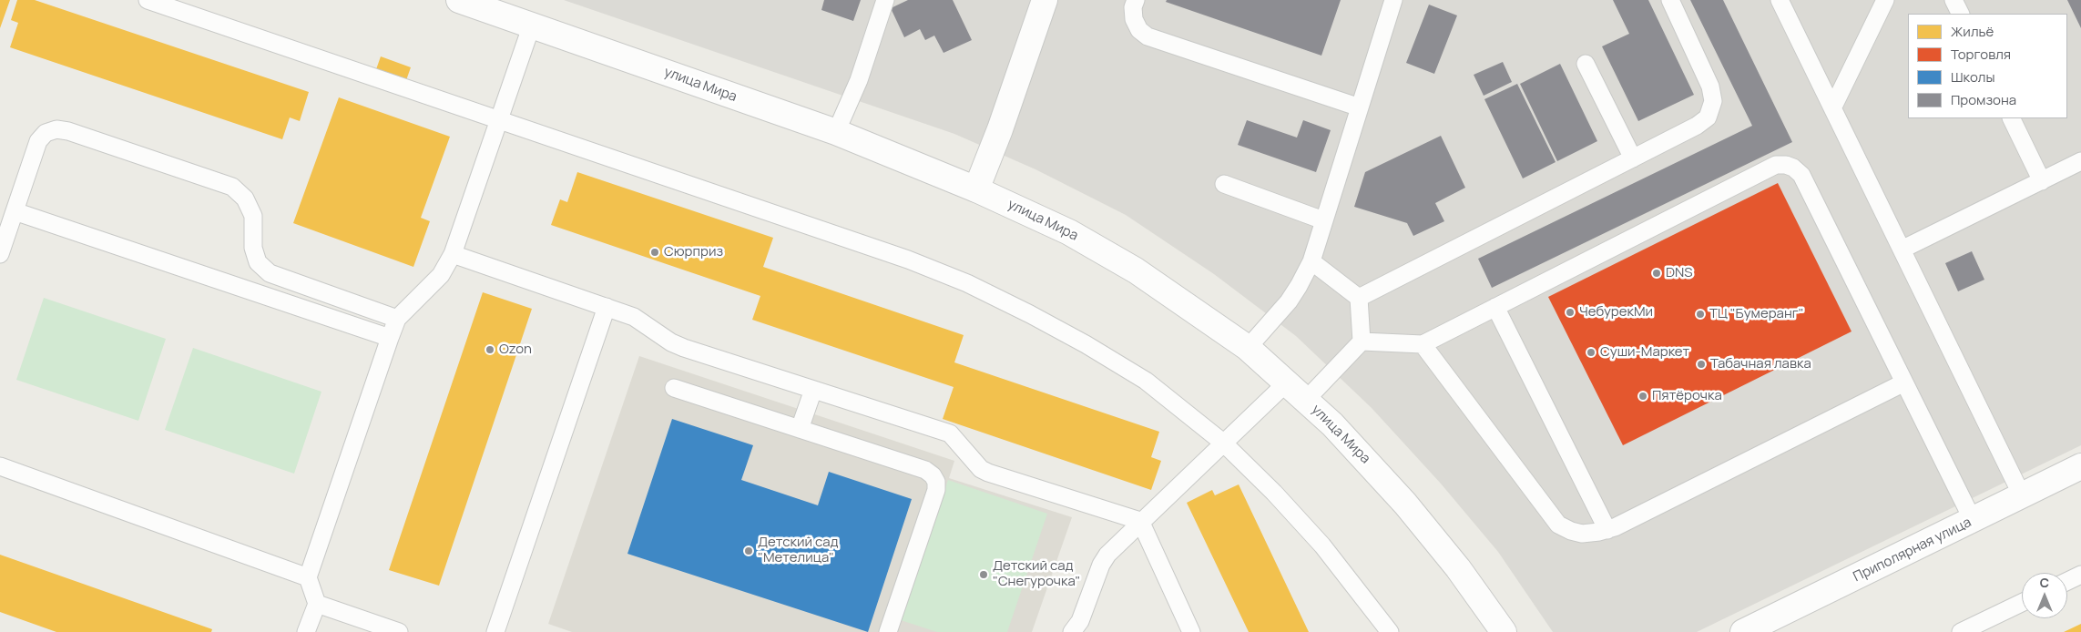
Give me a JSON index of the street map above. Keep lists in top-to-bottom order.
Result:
{
  "streets": {
    "street": ["улица Мира", "Приполярная улица"]
  },
  "places": [
    "Сюрприз",
    "DNS",
    "ЧебурекМи",
    "ТЦ \"Бумеранг\"",
    "Ozon",
    "Суши-Маркет",
    "Табачная лавка",
    "Пятёрочка",
    "Детский сад \"Метелица\"",
    "Детский сад \"Снегурочка\""
  ],
  "legend": [
    "Жильё",
    "Торговля",
    "Школы",
    "Промзона"
  ],
  "north": "top"
}
